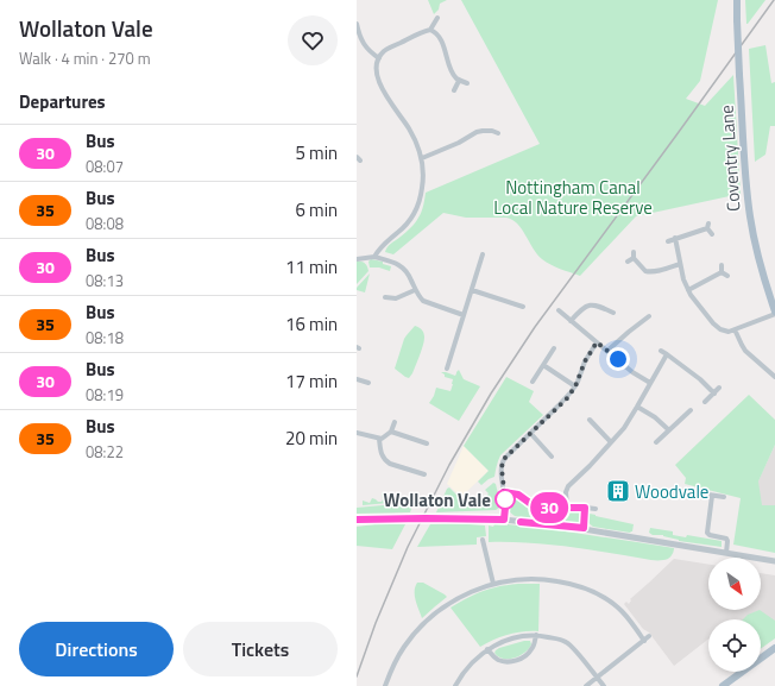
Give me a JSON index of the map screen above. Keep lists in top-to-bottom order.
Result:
{
  "streets": {
    "main road": ["Coventry Lane"]
  },
  "parks": ["Nottingham Canal Local Nature Reserve"],
  "places": {
    "building": ["Woodvale"],
    "other": ["Wollaton Vale"]
  },
  "lines": ["bus line 30"],
  "north": "bottom right",
  "page": {
    "heading": [
      ["Wollaton Vale", "Walk · 4 min · 270 m"],
      "Departures"
    ],
    "on_map": "30",
    "list": [
      {
        "mark": "30",
        "name": "Bus",
        "note": "08:07",
        "value": "5 min"
      },
      {
        "mark": "35",
        "name": "Bus",
        "note": "08:08",
        "value": "6 min"
      },
      {
        "mark": "30",
        "name": "Bus",
        "note": "08:13",
        "value": "11 min"
      },
      {
        "mark": "35",
        "name": "Bus",
        "note": "08:18",
        "value": "16 min"
      },
      {
        "mark": "30",
        "name": "Bus",
        "note": "08:19",
        "value": "17 min"
      },
      {
        "mark": "35",
        "name": "Bus",
        "note": "08:22",
        "value": "20 min"
      }
    ],
    "buttons": ["Directions", "Tickets"]
  }
}
